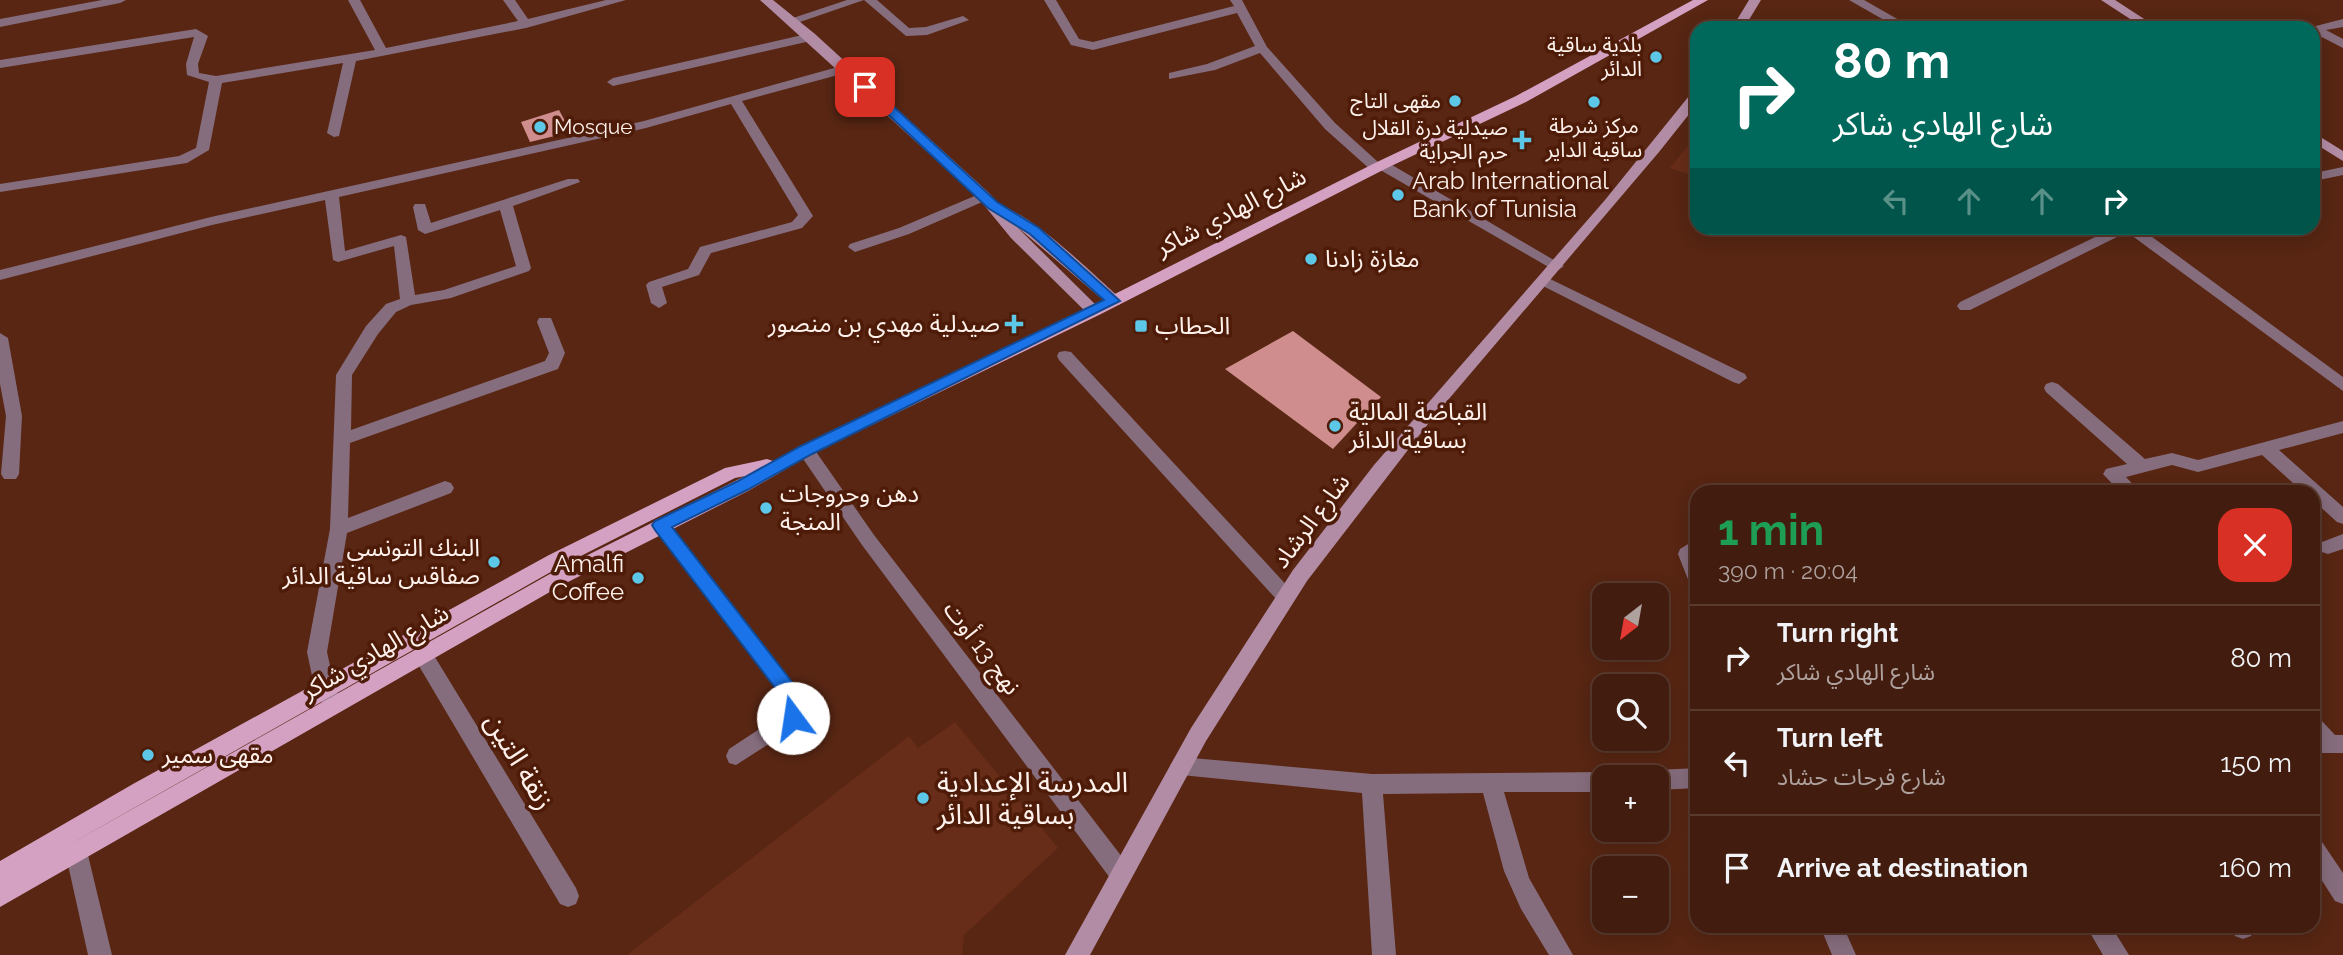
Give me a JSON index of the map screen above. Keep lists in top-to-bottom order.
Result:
{
  "streets": {
    "main road": ["شارع الهادي شاكر"],
    "street": ["شارع الرشاد", "نهج 13 أوت", "زنقة التين"]
  },
  "crossings": [
    ["شارع الهادي شاكر", "نهج 13 أوت"],
    ["شارع الهادي شاكر", "زنقة التين"],
    ["شارع الرشاد", "نهج 13 أوت"]
  ],
  "places": {
    "other": [
      "بلدية ساقية الدائر",
      "مقهى التاج",
      "مركز شرطة ساقية الداير",
      "Mosque",
      "Arab International Bank of Tunisia",
      "مغازة زادنا",
      "القباضة المالية بساقية الدائر",
      "دهن وحروجات المنجة",
      "البنك التونسي صفاقس ساقية الدائر",
      "Amalfi Coffee",
      "مقهى سمير",
      "المدرسة الإعدادية بساقية الدائر"
    ],
    "health": ["صيدلية درة القلال حرم الجراية", "صيدلية مهدي بن منصور"],
    "transit": ["الحطاب"]
  },
  "north": "bottom left",
  "page": {
    "turn": ["80 m", "شارع الهادي شاكر"],
    "heading": ["1 min", "390 m · 20:04"],
    "map_buttons": ["+", "−"],
    "list": [
      {
        "name": "Turn right",
        "note": "شارع الهادي شاكر",
        "value": "80 m"
      },
      {
        "name": "Turn left",
        "note": "شارع فرحات حشاد",
        "value": "150 m"
      },
      {
        "name": "Arrive at destination",
        "value": "160 m"
      }
    ]
  }
}
